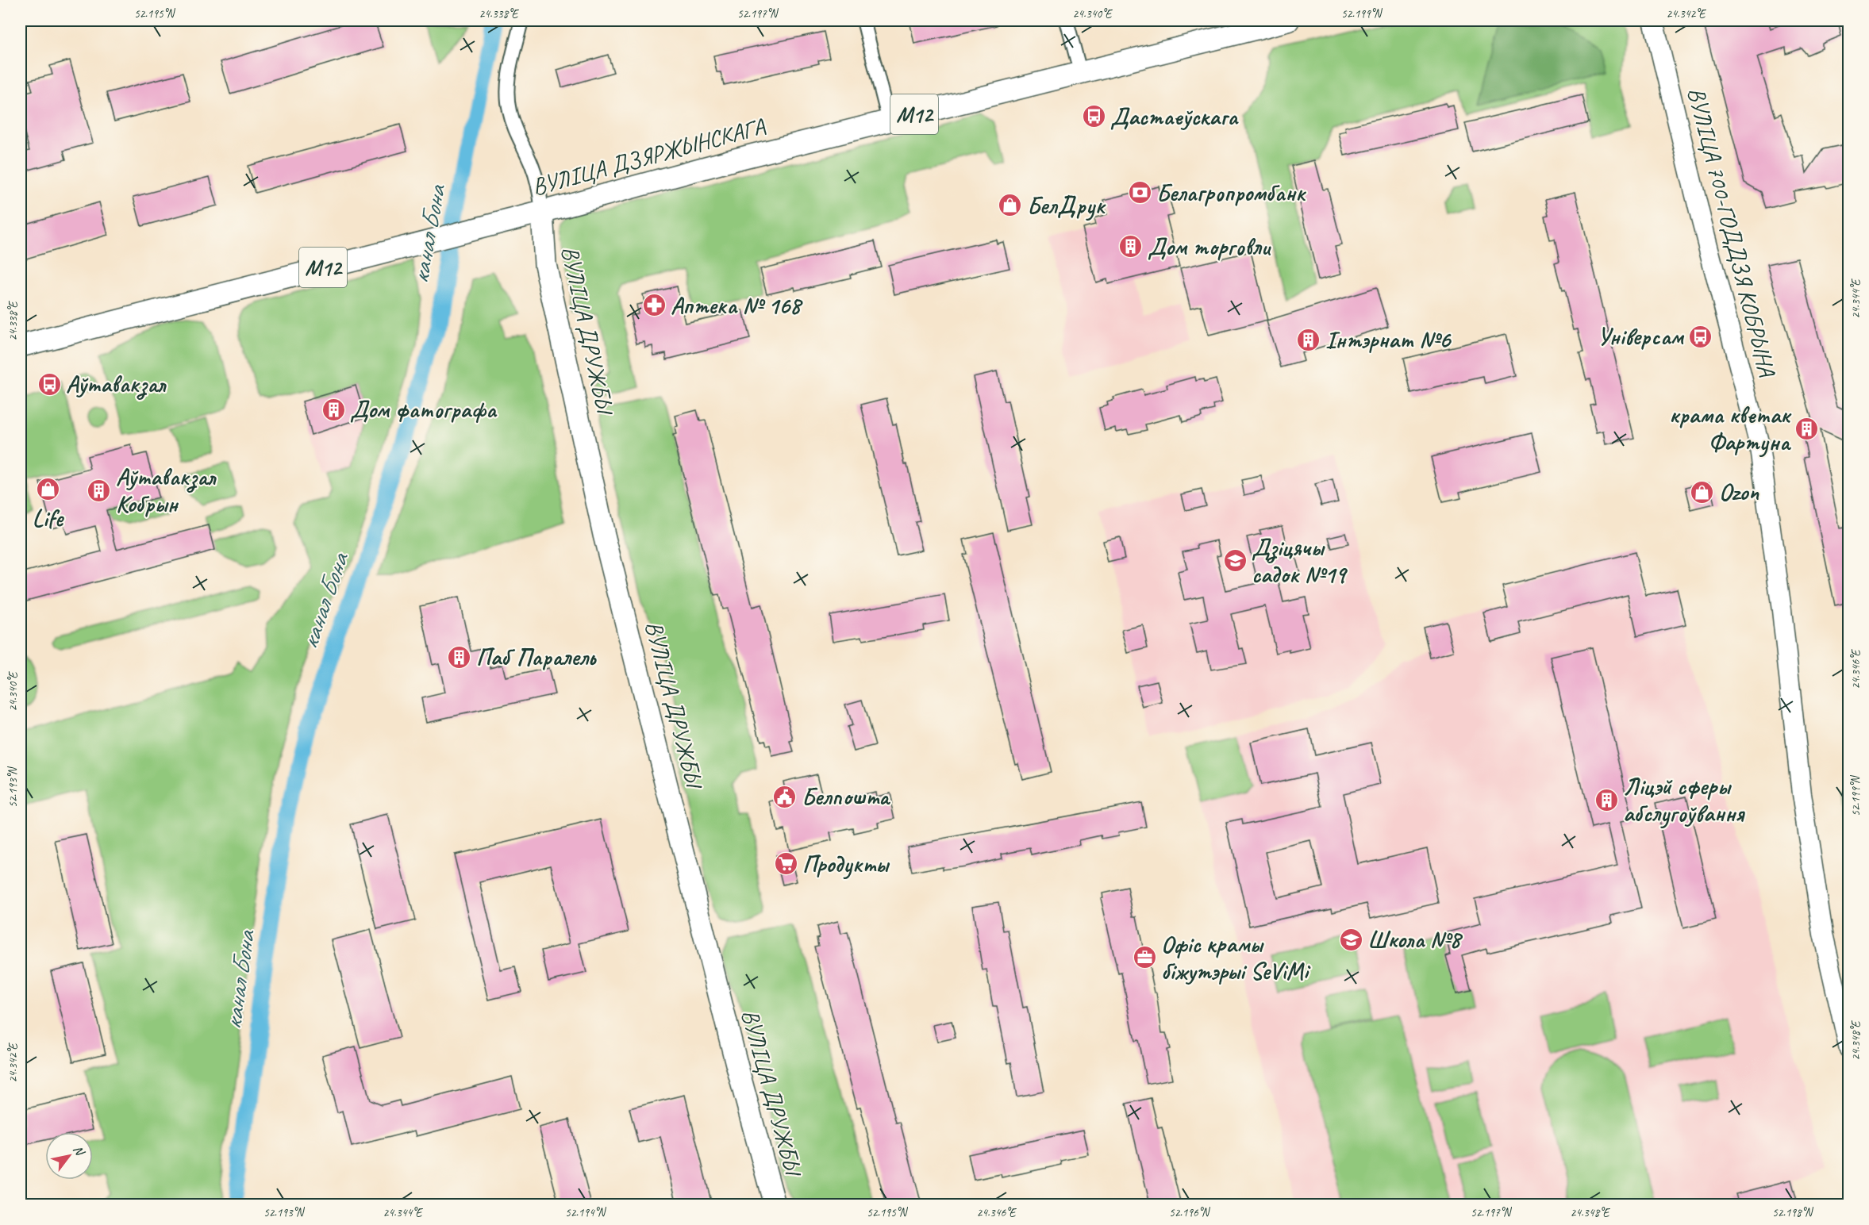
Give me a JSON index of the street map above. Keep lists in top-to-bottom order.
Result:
{
  "streets": {
    "main road": ["М12", "ВУЛІЦА ДЗЯРЖЫНСКАГА", "ВУЛІЦА ДРУЖБЫ"],
    "street": ["ВУЛІЦА 700-ГОДДЗЯ КОБРЫНА"]
  },
  "crossings": [
    ["ВУЛІЦА ДЗЯРЖЫНСКАГА", "ВУЛІЦА ДРУЖБЫ"]
  ],
  "water": ["канал Бона"],
  "places": {
    "bus stop": ["Дастаеўскага", "Універсам", "Аўтавакзал"],
    "bank": ["Белагропромбанк"],
    "shop": ["БелДрук", "Life", "Ozon"],
    "building": [
      "Дом торговли",
      "Інтэрнат №6",
      "Дом фатографа",
      "крама кветак Фартуна",
      "Аўтавакзал Кобрын",
      "Паб Паралель",
      "Ліцэй сферы абслугоўвання"
    ],
    "pharmacy": ["Аптека № 168"],
    "school or university": ["Дзіцячы садок №19", "Школа №8"],
    "public building": ["Белпошта"],
    "supermarket": ["Продукты"],
    "office": ["Офіс крамы біжутэрыі SeViMi"]
  },
  "north": "top right",
  "coordinates": [
    "52.195°N",
    "24.338°E",
    "52.197°N",
    "24.340°E",
    "52.199°N",
    "24.342°E",
    "24.344°E",
    "24.346°E",
    "52.193°N",
    "24.348°E",
    "52.194°N",
    "52.196°N",
    "52.198°N"
  ]
}
